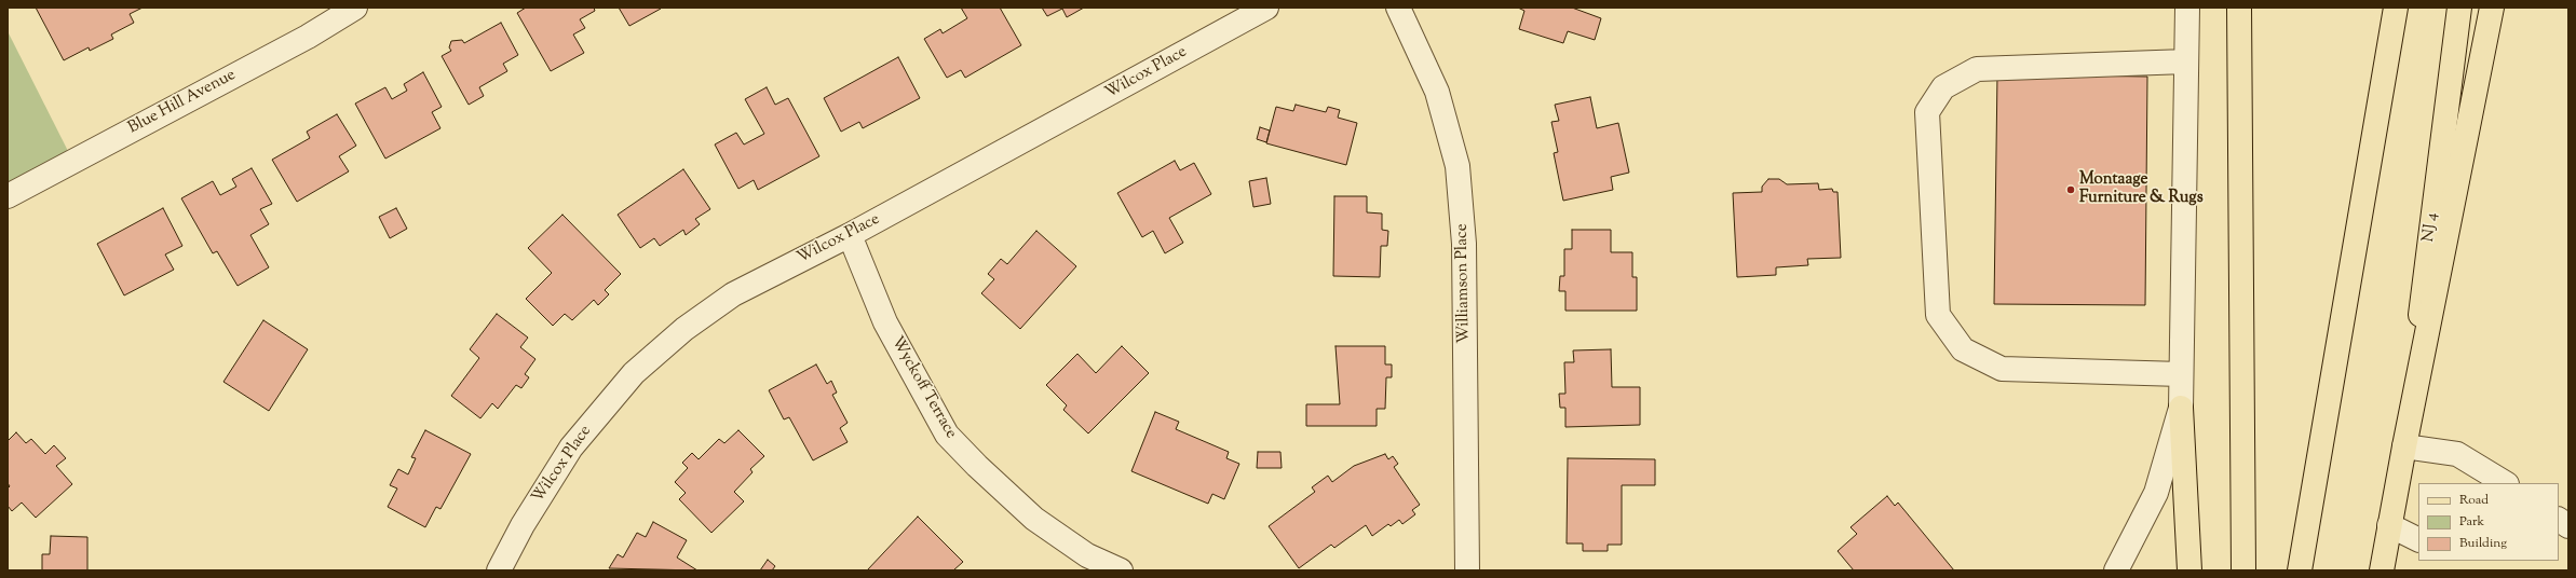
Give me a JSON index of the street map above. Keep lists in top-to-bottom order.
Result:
{
  "streets": {
    "main road": ["NJ 4"],
    "street": [
      "Wilcox Place",
      "Blue Hill Avenue",
      "Williamson Place",
      "Wyckoff Terrace"
    ]
  },
  "crossings": [
    ["Wilcox Place", "Wyckoff Terrace"]
  ],
  "places": ["Montaage Furniture & Rugs"],
  "legend": ["Road", "Park", "Building"]
}
